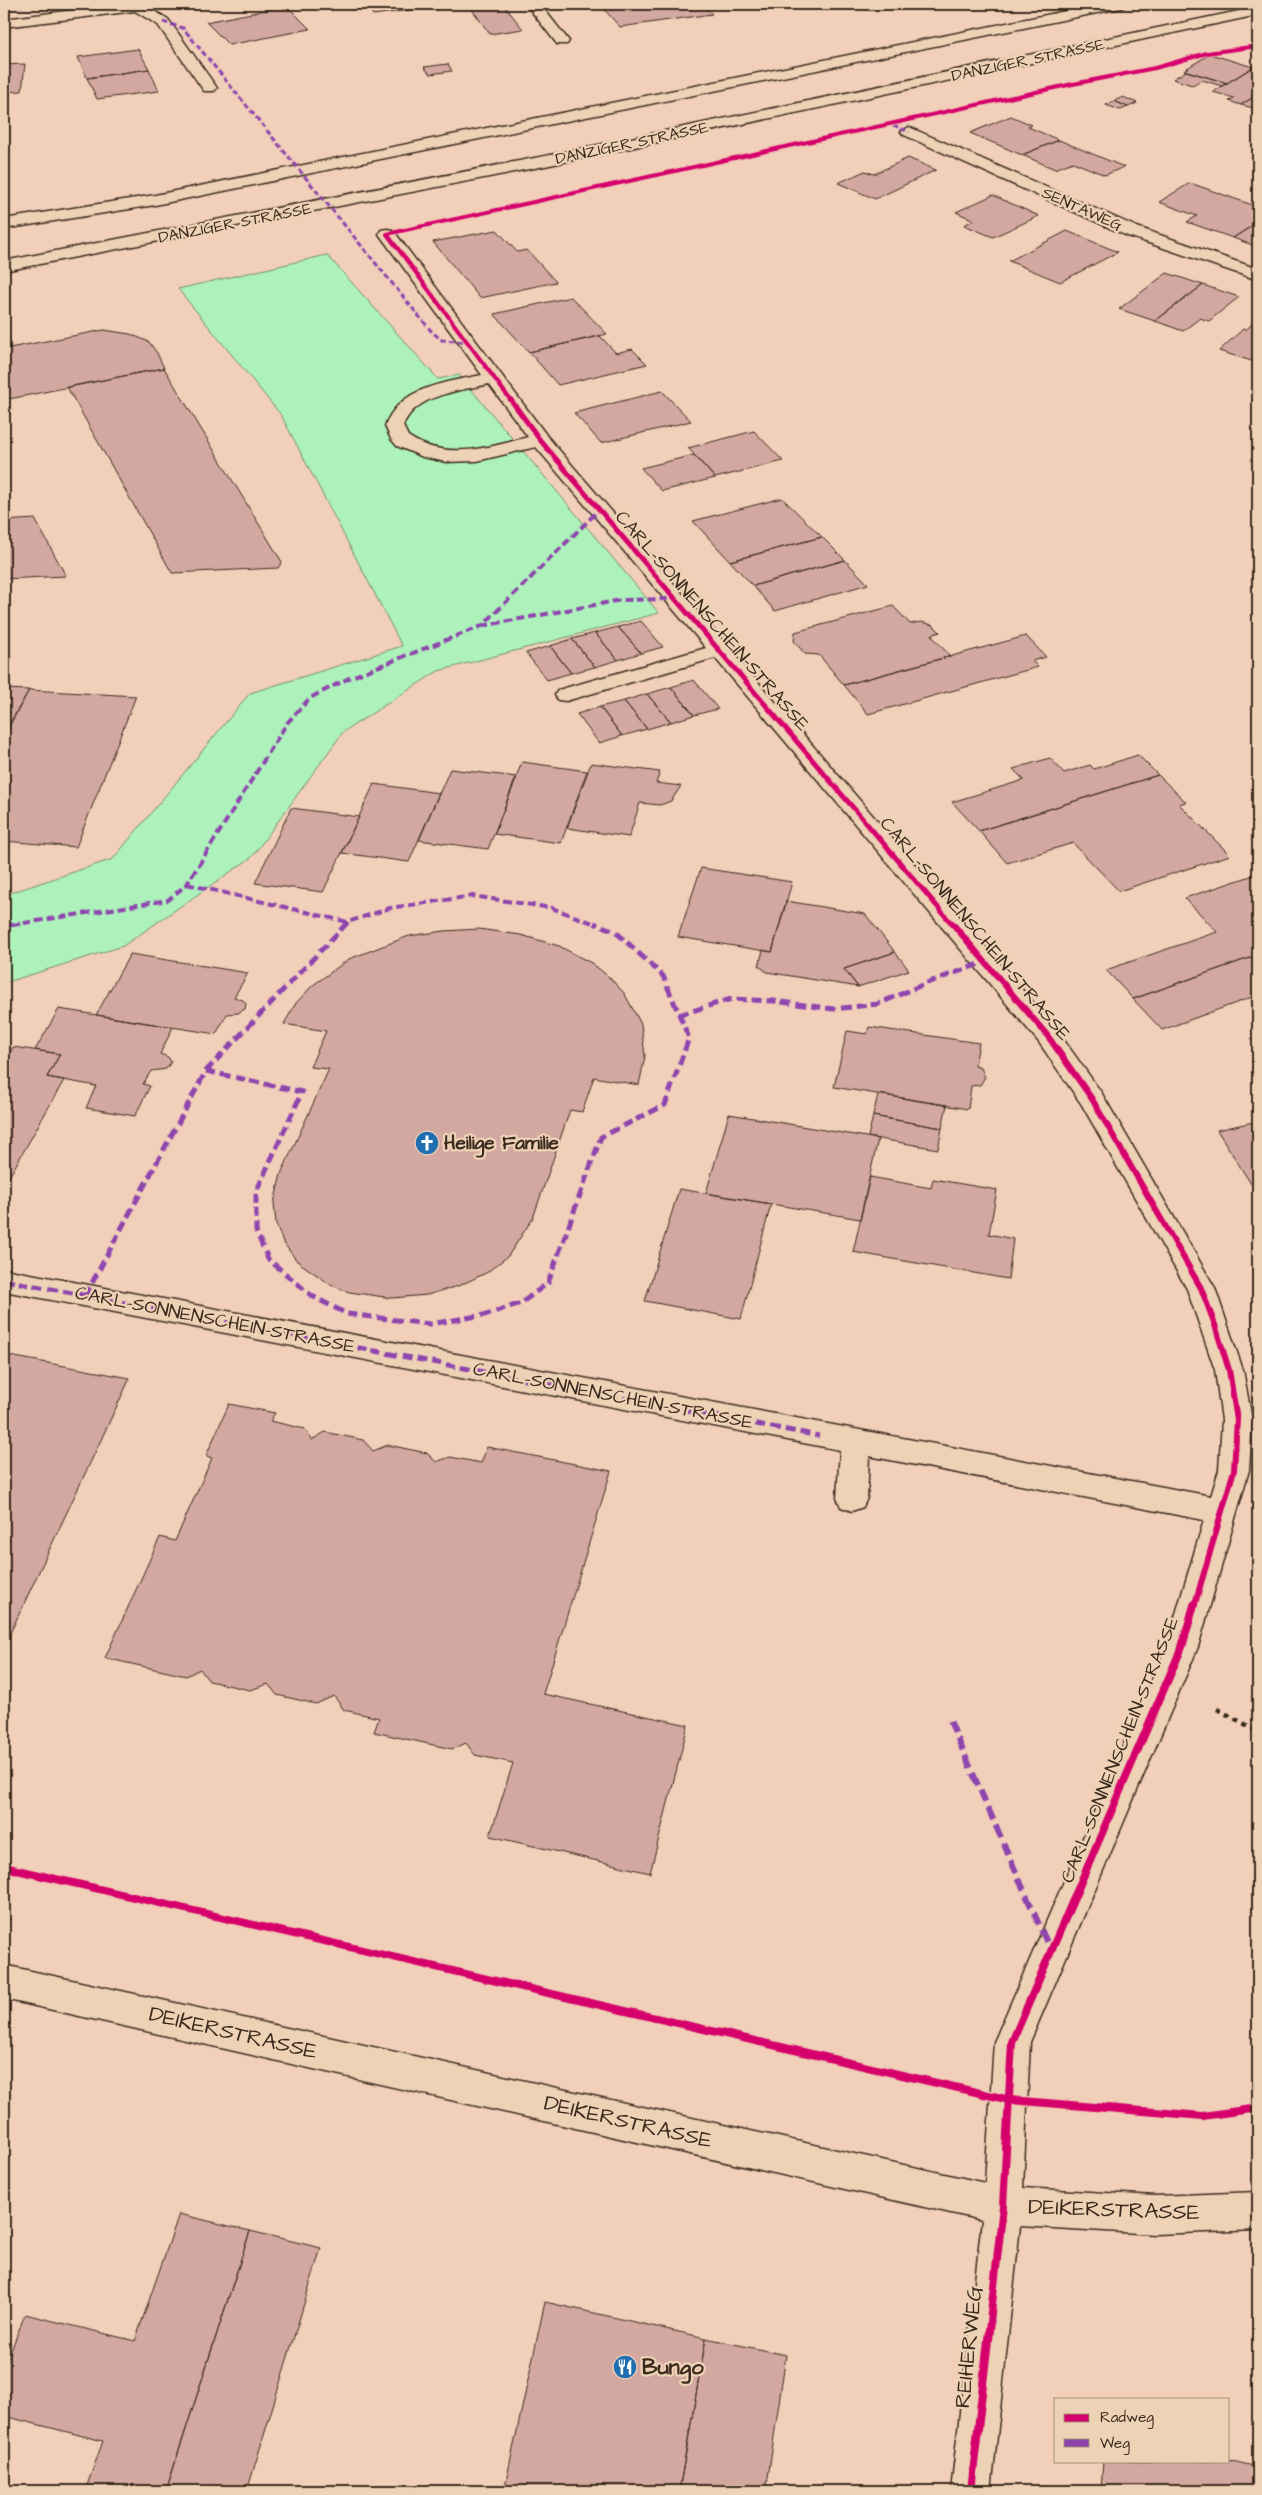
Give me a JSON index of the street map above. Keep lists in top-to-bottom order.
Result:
{
  "streets": {
    "main road": [
      "DANZIGER STRASSE",
      "SENTAWEG",
      "CARL-SONNENSCHEIN-STRASSE",
      "DEIKERSTRASSE",
      "REIHERWEG"
    ]
  },
  "crossings": [
    ["CARL-SONNENSCHEIN-STRASSE", "DEIKERSTRASSE"],
    ["CARL-SONNENSCHEIN-STRASSE", "REIHERWEG"],
    ["DEIKERSTRASSE", "REIHERWEG"]
  ],
  "places": {
    "church": ["Heilige Familie"],
    "restaurant": ["Bungo"]
  },
  "legend": ["Radweg", "Weg"]
}
